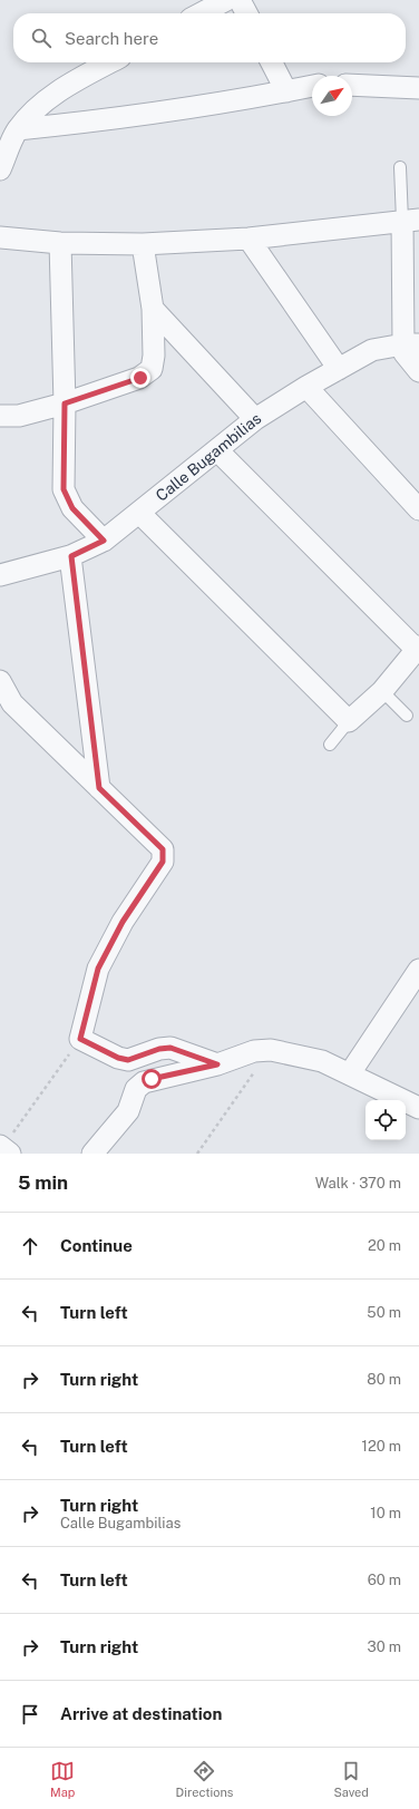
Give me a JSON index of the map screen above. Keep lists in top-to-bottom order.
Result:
{
  "streets": {
    "street": ["Calle Bugambilias"]
  },
  "north": "top right",
  "page": {
    "search": "Search here",
    "heading": ["5 min", "Walk · 370 m"],
    "list": [
      ["Continue", "20 m"],
      ["Turn left", "50 m"],
      ["Turn right", "80 m"],
      ["Turn left", "120 m"],
      ["Turn right", "Calle Bugambilias", "10 m"],
      ["Turn left", "60 m"],
      ["Turn right", "30 m"],
      "Arrive at destination"
    ],
    "nav": ["Map", "Directions", "Saved"]
  }
}
